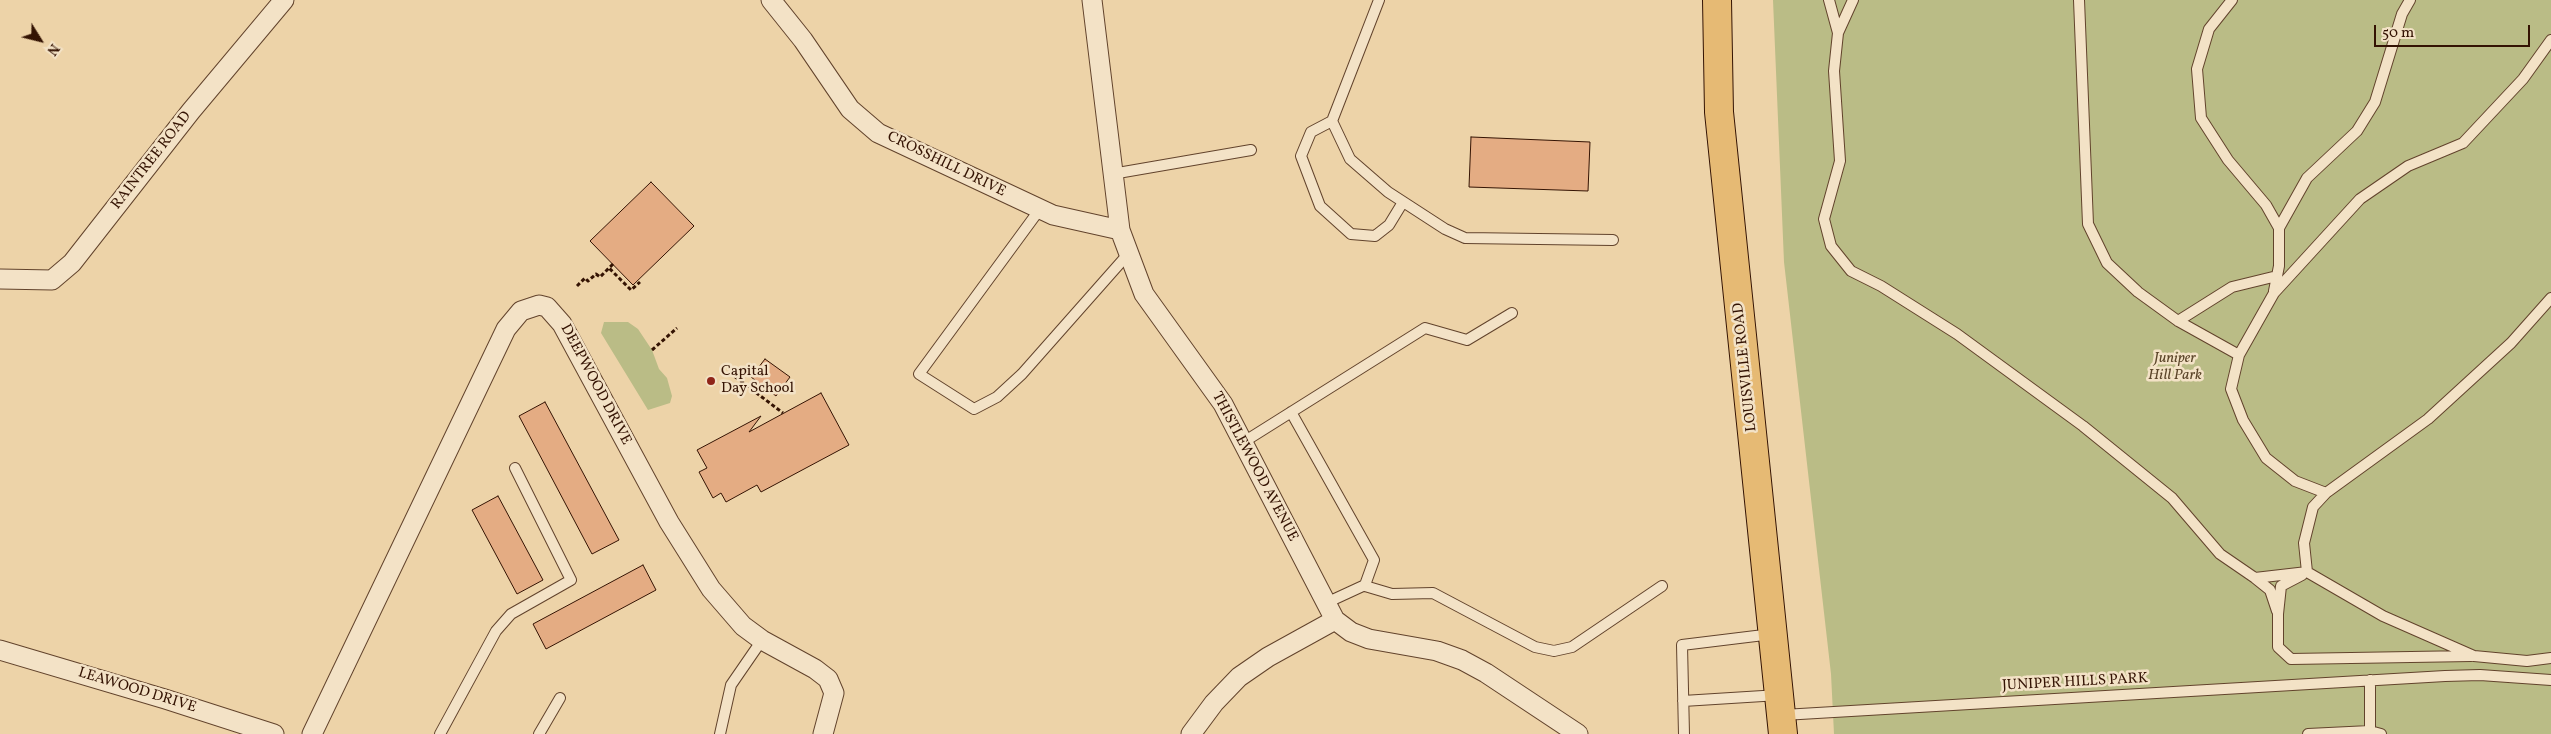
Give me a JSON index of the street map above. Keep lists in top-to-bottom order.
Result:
{
  "streets": {
    "main road": ["LOUISVILLE ROAD"],
    "street": [
      "RAINTREE ROAD",
      "CROSSHILL DRIVE",
      "DEEPWOOD DRIVE",
      "THISTLEWOOD AVENUE",
      "LEAWOOD DRIVE"
    ],
    "lane": ["JUNIPER HILLS PARK"]
  },
  "crossings": [
    ["CROSSHILL DRIVE", "THISTLEWOOD AVENUE"],
    ["LOUISVILLE ROAD", "JUNIPER HILLS PARK"]
  ],
  "parks": ["Juniper Hill Park"],
  "places": ["Capital Day School"],
  "scale_bar": "50 m",
  "north": "bottom right"
}
